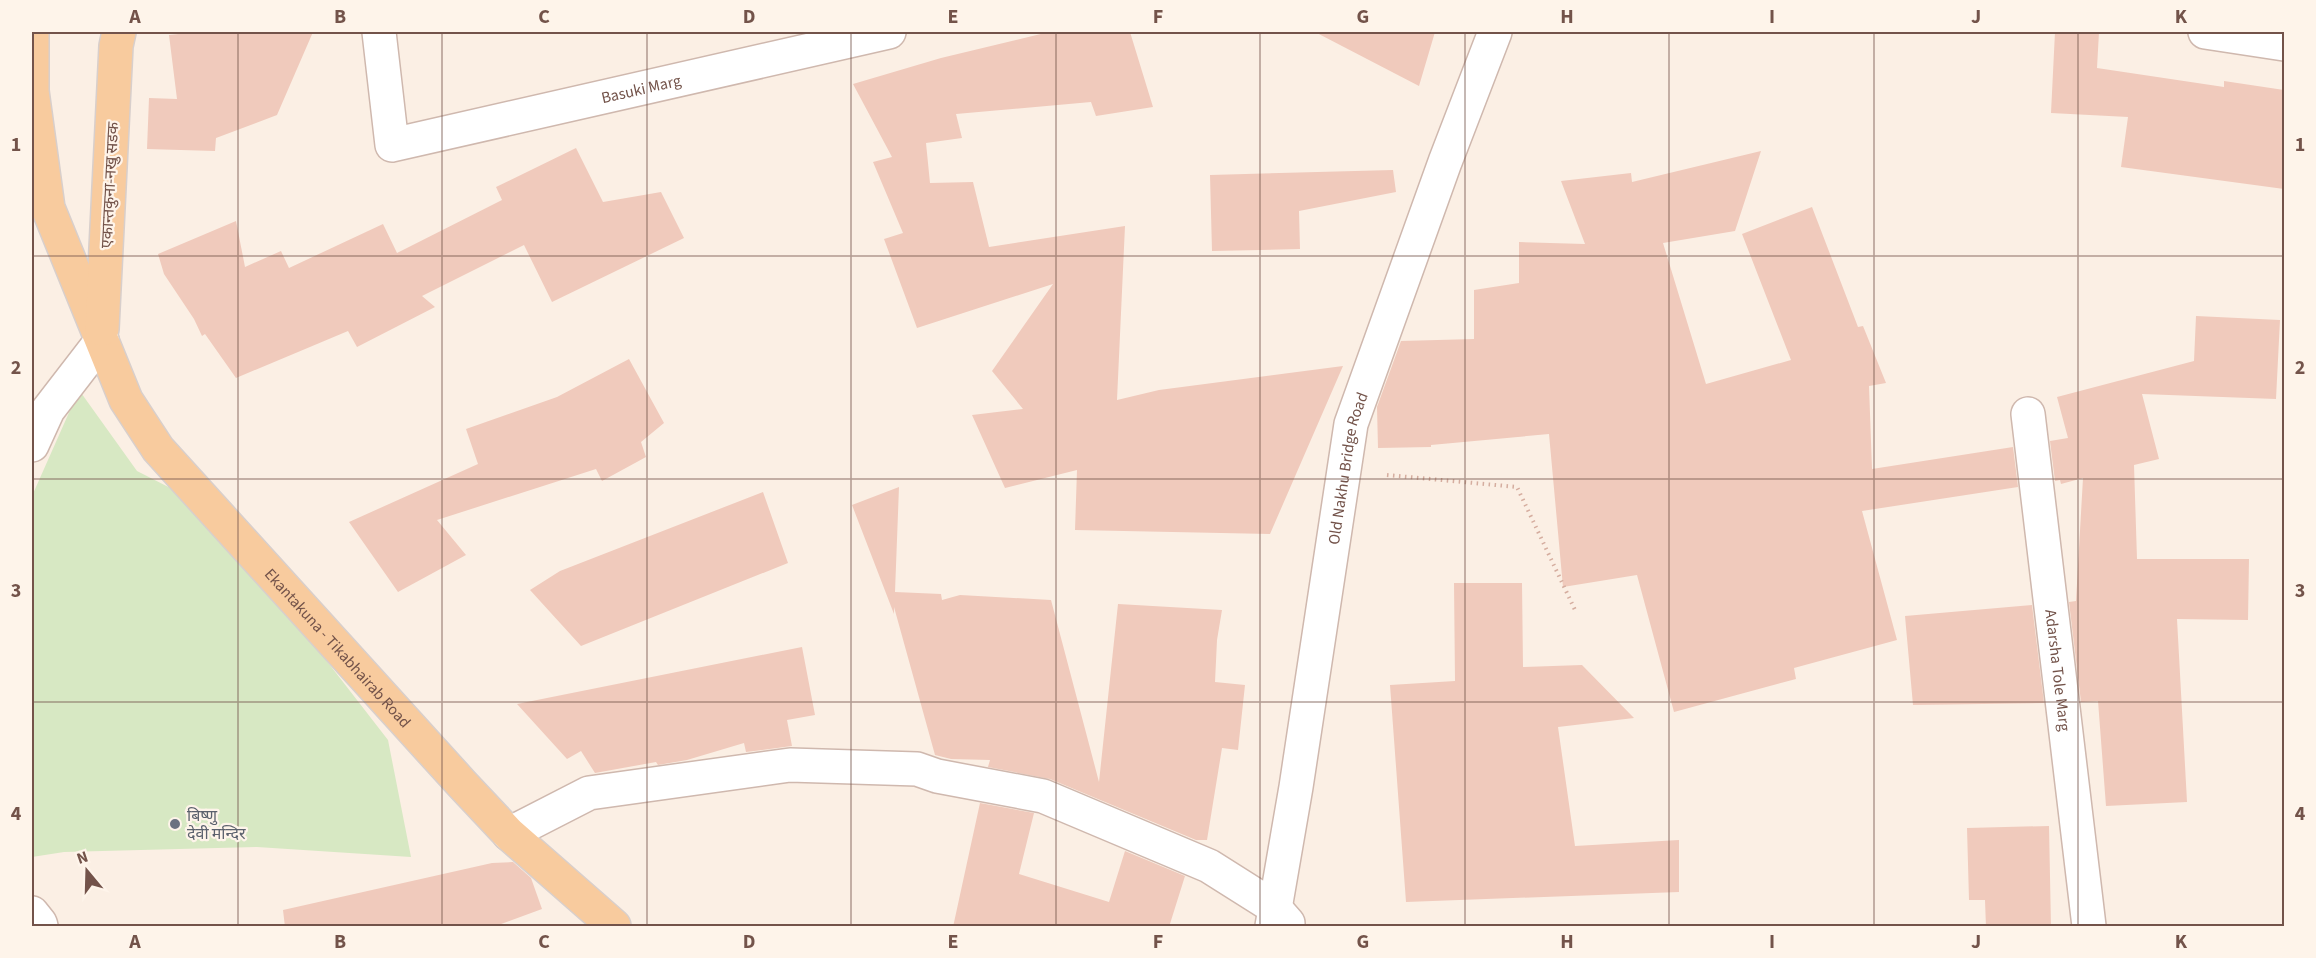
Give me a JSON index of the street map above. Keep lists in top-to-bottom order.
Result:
{
  "streets": {
    "main road": ["एकान्तकुना-नखु सडक", "Ekantakuna - Tikabhairab Road"],
    "street": ["Basuki Marg", "Old Nakhu Bridge Road", "Adarsha Tole Marg"]
  },
  "crossings": [
    ["एकान्तकुना-नखु सडक", "Ekantakuna - Tikabhairab Road"]
  ],
  "places": ["बिष्णु देवी मन्दिर"],
  "north": "top",
  "grid": {
    "columns": [
      "A",
      "B",
      "C",
      "D",
      "E",
      "F",
      "G",
      "H",
      "I",
      "J",
      "K"
    ],
    "rows": [
      "1",
      "2",
      "3",
      "4"
    ]
  }
}
